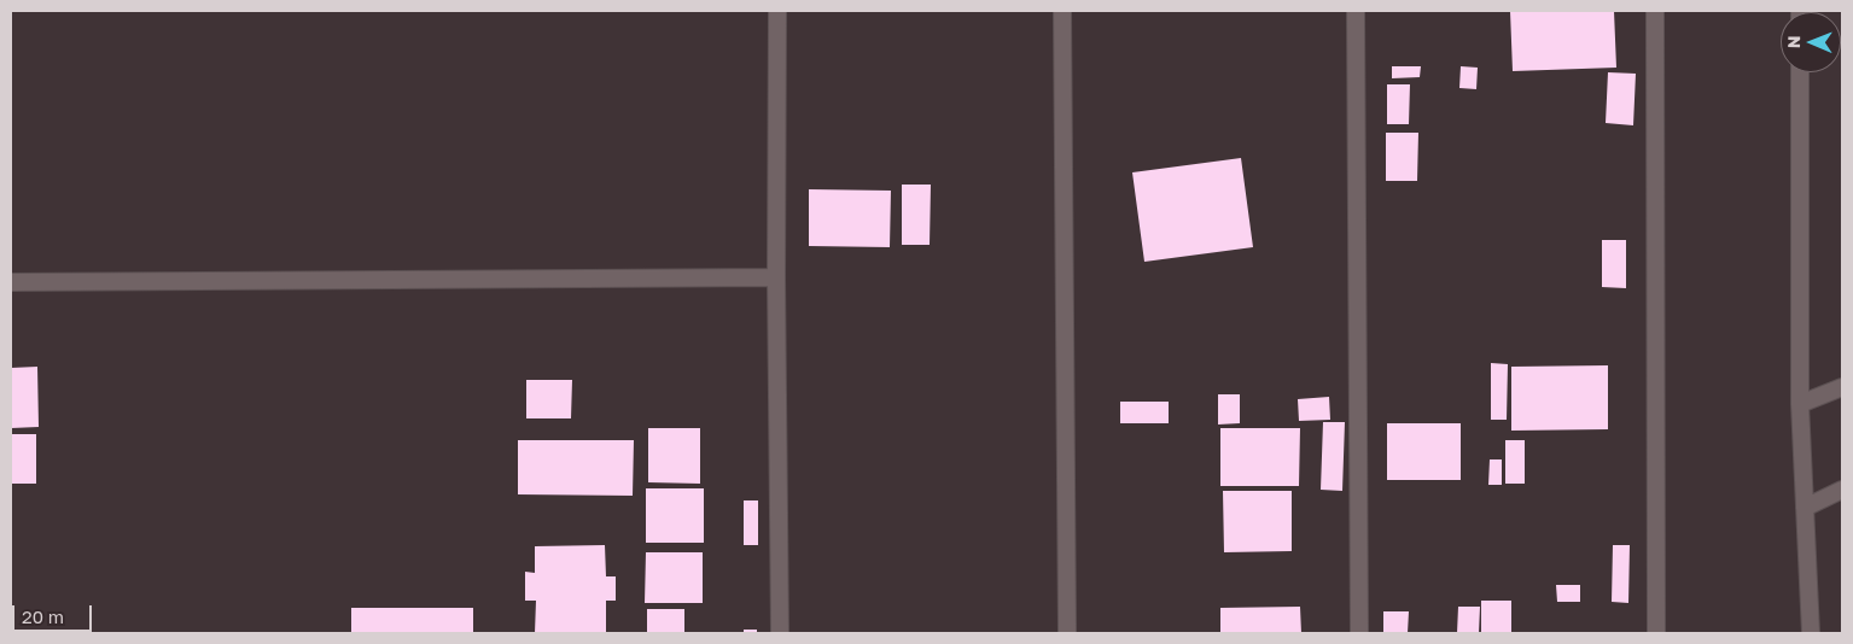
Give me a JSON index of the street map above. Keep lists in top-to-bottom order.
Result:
{
  "scale_bar": "20 m",
  "north": "left"
}
